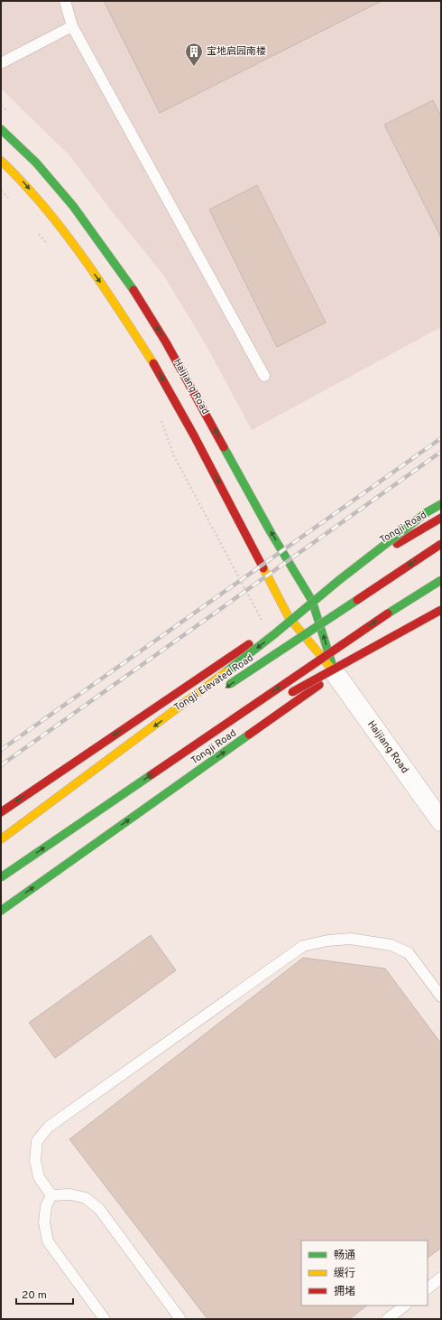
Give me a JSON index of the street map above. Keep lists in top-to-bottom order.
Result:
{
  "streets": {
    "main road": ["Haijiang Road", "Tongji Road", "Tongji Elevated Road"]
  },
  "crossings": [
    ["Haijiang Road", "Tongji Road"]
  ],
  "places": {
    "building": ["宝地启园南楼"]
  },
  "legend": ["畅通", "缓行", "拥堵"],
  "scale_bar": "20 m"
}
